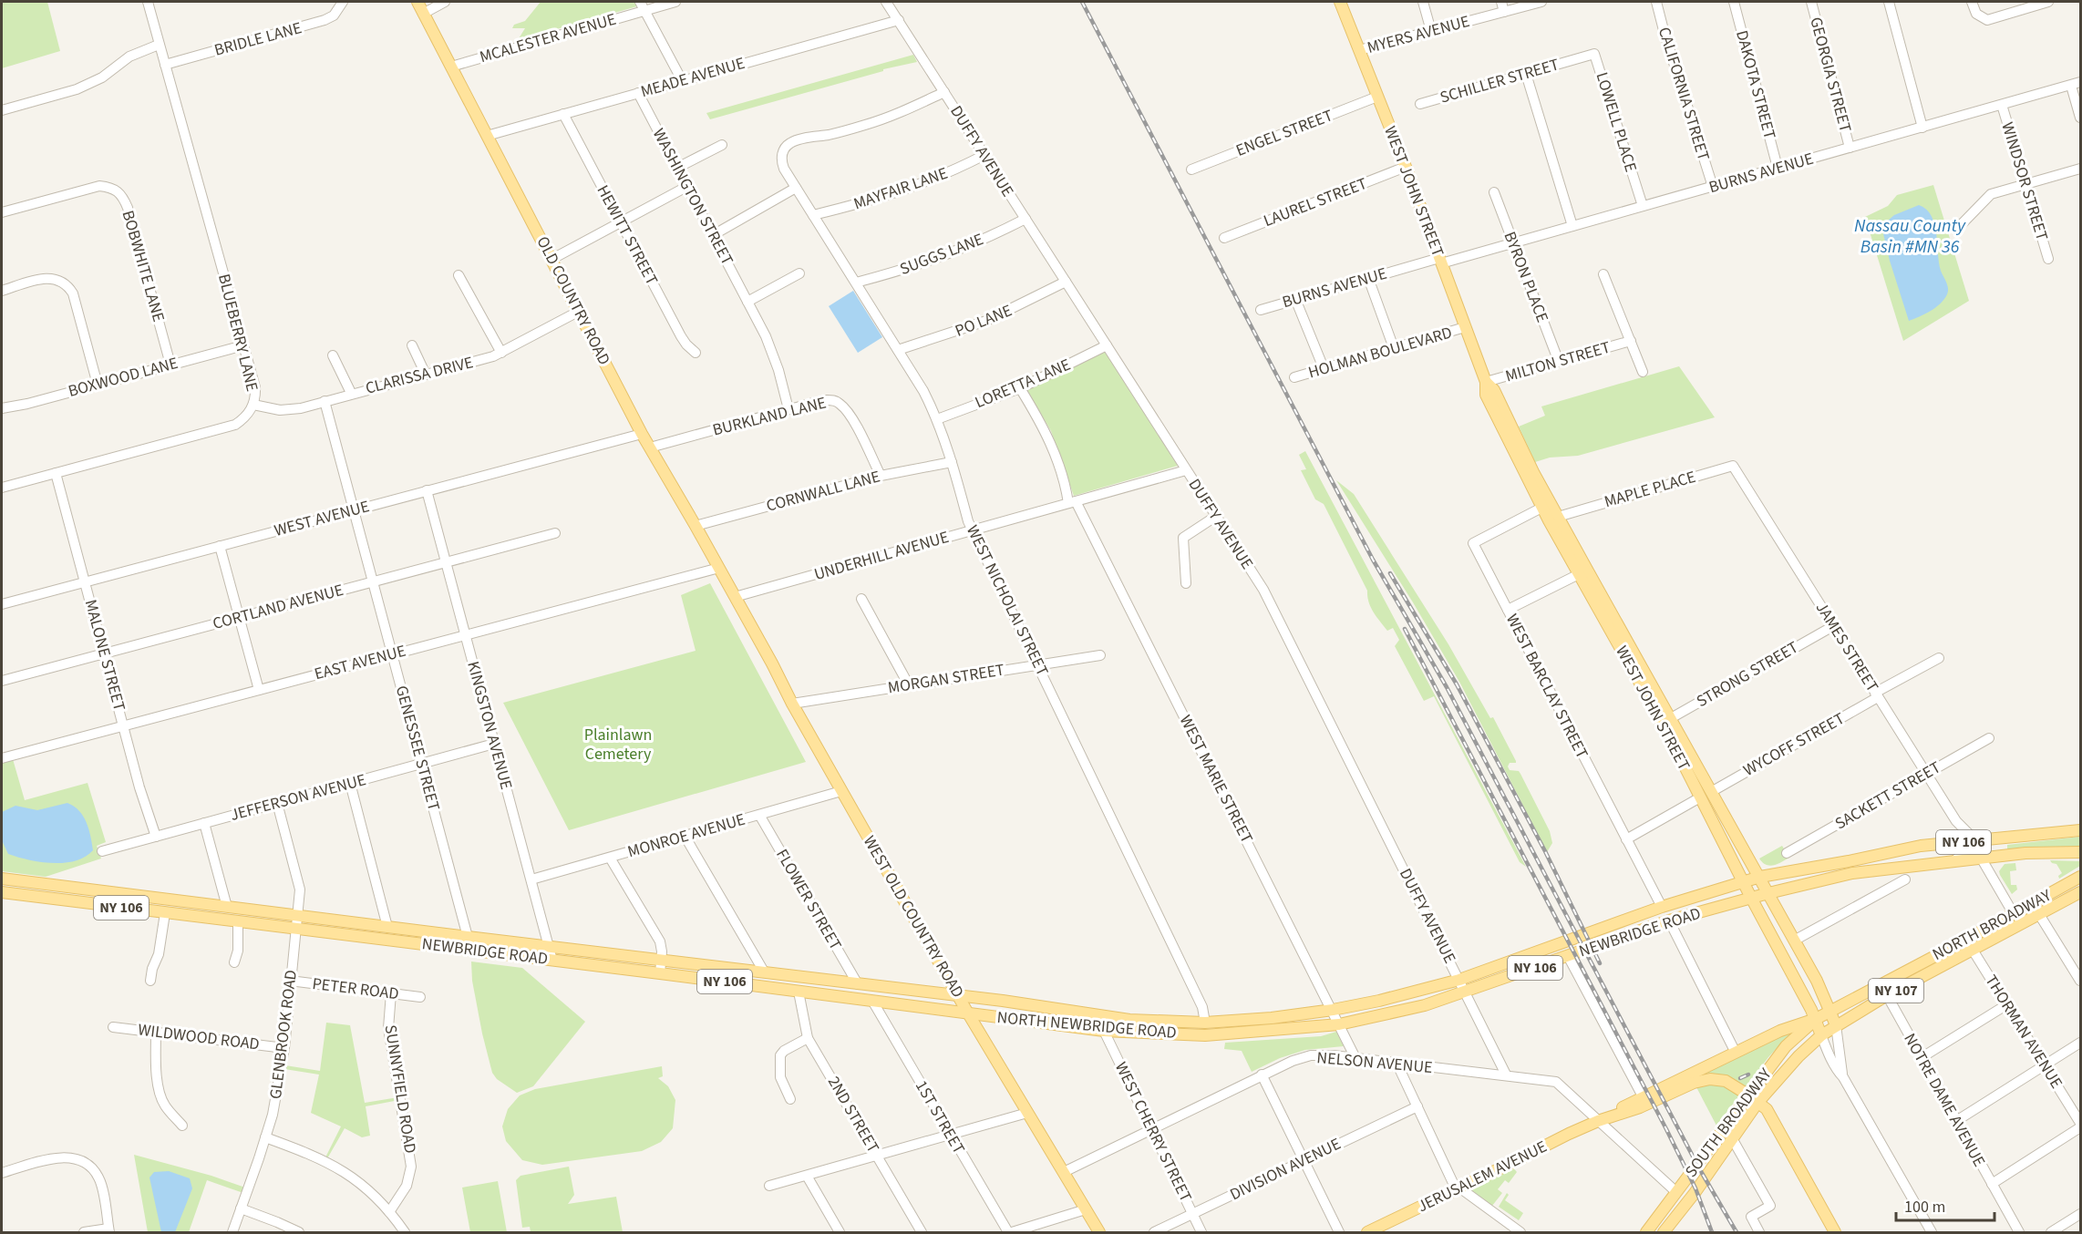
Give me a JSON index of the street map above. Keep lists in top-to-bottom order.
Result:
{
  "streets": {
    "main road": [
      "WEST JOHN STREET",
      "OLD COUNTRY ROAD",
      "NY 106",
      "WEST OLD COUNTRY ROAD",
      "NORTH BROADWAY",
      "NEWBRIDGE ROAD",
      "NY 107",
      "NORTH NEWBRIDGE ROAD",
      "SOUTH BROADWAY",
      "JERUSALEM AVENUE"
    ],
    "street": [
      "MYERS AVENUE",
      "MCALESTER AVENUE",
      "BRIDLE LANE",
      "GEORGIA STREET",
      "MEADE AVENUE",
      "SCHILLER STREET",
      "DAKOTA STREET",
      "CALIFORNIA STREET",
      "LOWELL PLACE",
      "ENGEL STREET",
      "DUFFY AVENUE",
      "BURNS AVENUE",
      "WINDSOR STREET",
      "MAYFAIR LANE",
      "WASHINGTON STREET",
      "LAUREL STREET",
      "HEWITT STREET",
      "SUGGS LANE",
      "BOBWHITE LANE",
      "BYRON PLACE",
      "PO LANE",
      "BLUEBERRY LANE",
      "HOLMAN BOULEVARD",
      "MILTON STREET",
      "CLARISSA DRIVE",
      "BOXWOOD LANE",
      "LORETTA LANE",
      "BURKLAND LANE",
      "MAPLE PLACE",
      "CORNWALL LANE",
      "WEST AVENUE",
      "UNDERHILL AVENUE",
      "WEST NICHOLAI STREET",
      "CORTLAND AVENUE",
      "JAMES STREET",
      "MALONE STREET",
      "EAST AVENUE",
      "STRONG STREET",
      "MORGAN STREET",
      "WEST BARCLAY STREET",
      "KINGSTON AVENUE",
      "WYCOFF STREET",
      "GENESSEE STREET",
      "WEST MARIE STREET",
      "SACKETT STREET",
      "JEFFERSON AVENUE",
      "MONROE AVENUE",
      "FLOWER STREET",
      "PETER ROAD",
      "THORMAN AVENUE",
      "GLENBROOK ROAD",
      "WILDWOOD ROAD",
      "NELSON AVENUE",
      "SUNNYFIELD ROAD",
      "NOTRE DAME AVENUE",
      "2ND STREET",
      "1ST STREET",
      "WEST CHERRY STREET",
      "DIVISION AVENUE"
    ]
  },
  "crossings": [
    ["MYERS AVENUE", "WEST JOHN STREET"],
    ["MCALESTER AVENUE", "OLD COUNTRY ROAD"],
    ["BRIDLE LANE", "BLUEBERRY LANE"],
    ["GEORGIA STREET", "BURNS AVENUE"],
    ["MEADE AVENUE", "DUFFY AVENUE"],
    ["MEADE AVENUE", "WASHINGTON STREET"],
    ["MEADE AVENUE", "HEWITT STREET"],
    ["MEADE AVENUE", "OLD COUNTRY ROAD"],
    ["SCHILLER STREET", "LOWELL PLACE"],
    ["DAKOTA STREET", "BURNS AVENUE"],
    ["CALIFORNIA STREET", "BURNS AVENUE"],
    ["LOWELL PLACE", "BURNS AVENUE"],
    ["ENGEL STREET", "WEST JOHN STREET"],
    ["DUFFY AVENUE", "MAYFAIR LANE"],
    ["DUFFY AVENUE", "SUGGS LANE"],
    ["DUFFY AVENUE", "PO LANE"],
    ["DUFFY AVENUE", "LORETTA LANE"],
    ["DUFFY AVENUE", "UNDERHILL AVENUE"],
    ["DUFFY AVENUE", "WEST NICHOLAI STREET"],
    ["DUFFY AVENUE", "NY 106"],
    ["DUFFY AVENUE", "NEWBRIDGE ROAD"],
    ["DUFFY AVENUE", "NELSON AVENUE"],
    ["BURNS AVENUE", "WINDSOR STREET"],
    ["BURNS AVENUE", "WEST JOHN STREET"],
    ["BURNS AVENUE", "BYRON PLACE"],
    ["MAYFAIR LANE", "WEST NICHOLAI STREET"],
    ["WEST JOHN STREET", "LAUREL STREET"],
    ["WEST JOHN STREET", "HOLMAN BOULEVARD"],
    ["WEST JOHN STREET", "MILTON STREET"],
    ["WEST JOHN STREET", "MAPLE PLACE"],
    ["WEST JOHN STREET", "STRONG STREET"],
    ["WEST JOHN STREET", "WEST BARCLAY STREET"],
    ["WEST JOHN STREET", "WYCOFF STREET"],
    ["WEST JOHN STREET", "NY 106"],
    ["WEST JOHN STREET", "NORTH BROADWAY"],
    ["WEST JOHN STREET", "NEWBRIDGE ROAD"],
    ["WEST JOHN STREET", "SOUTH BROADWAY"],
    ["WEST JOHN STREET", "JERUSALEM AVENUE"],
    ["WASHINGTON STREET", "BURKLAND LANE"],
    ["SUGGS LANE", "WEST NICHOLAI STREET"],
    ["BOBWHITE LANE", "BOXWOOD LANE"],
    ["BYRON PLACE", "MILTON STREET"],
    ["OLD COUNTRY ROAD", "CLARISSA DRIVE"],
    ["OLD COUNTRY ROAD", "BURKLAND LANE"],
    ["OLD COUNTRY ROAD", "CORNWALL LANE"],
    ["OLD COUNTRY ROAD", "WEST AVENUE"],
    ["OLD COUNTRY ROAD", "UNDERHILL AVENUE"],
    ["OLD COUNTRY ROAD", "EAST AVENUE"],
    ["OLD COUNTRY ROAD", "WEST OLD COUNTRY ROAD"],
    ["PO LANE", "WEST NICHOLAI STREET"],
    ["BLUEBERRY LANE", "CLARISSA DRIVE"],
    ["BLUEBERRY LANE", "BOXWOOD LANE"],
    ["BLUEBERRY LANE", "MALONE STREET"],
    ["CLARISSA DRIVE", "GENESSEE STREET"],
    ["LORETTA LANE", "WEST NICHOLAI STREET"],
    ["LORETTA LANE", "WEST MARIE STREET"],
    ["BURKLAND LANE", "CORNWALL LANE"],
    ["MAPLE PLACE", "JAMES STREET"],
    ["CORNWALL LANE", "WEST NICHOLAI STREET"],
    ["WEST AVENUE", "MALONE STREET"],
    ["WEST AVENUE", "KINGSTON AVENUE"],
    ["WEST AVENUE", "GENESSEE STREET"],
    ["UNDERHILL AVENUE", "WEST NICHOLAI STREET"],
    ["UNDERHILL AVENUE", "WEST MARIE STREET"],
    ["UNDERHILL AVENUE", "WEST OLD COUNTRY ROAD"],
    ["WEST NICHOLAI STREET", "MORGAN STREET"],
    ["WEST NICHOLAI STREET", "NY 106"],
    ["WEST NICHOLAI STREET", "NORTH NEWBRIDGE ROAD"],
    ["CORTLAND AVENUE", "MALONE STREET"],
    ["CORTLAND AVENUE", "KINGSTON AVENUE"],
    ["CORTLAND AVENUE", "GENESSEE STREET"],
    ["JAMES STREET", "STRONG STREET"],
    ["JAMES STREET", "WYCOFF STREET"],
    ["JAMES STREET", "SACKETT STREET"],
    ["JAMES STREET", "NY 106"],
    ["MALONE STREET", "EAST AVENUE"],
    ["MALONE STREET", "JEFFERSON AVENUE"],
    ["EAST AVENUE", "KINGSTON AVENUE"],
    ["EAST AVENUE", "GENESSEE STREET"],
    ["MORGAN STREET", "WEST OLD COUNTRY ROAD"],
    ["WEST BARCLAY STREET", "NY 106"],
    ["KINGSTON AVENUE", "JEFFERSON AVENUE"],
    ["KINGSTON AVENUE", "MONROE AVENUE"],
    ["KINGSTON AVENUE", "NEWBRIDGE ROAD"],
    ["GENESSEE STREET", "JEFFERSON AVENUE"],
    ["GENESSEE STREET", "NEWBRIDGE ROAD"],
    ["WEST MARIE STREET", "NY 106"],
    ["WEST MARIE STREET", "NEWBRIDGE ROAD"],
    ["WEST MARIE STREET", "NELSON AVENUE"],
    ["JEFFERSON AVENUE", "GLENBROOK ROAD"],
    ["MONROE AVENUE", "FLOWER STREET"],
    ["MONROE AVENUE", "WEST OLD COUNTRY ROAD"],
    ["NY 106", "WEST OLD COUNTRY ROAD"],
    ["NY 106", "NEWBRIDGE ROAD"],
    ["NY 106", "NORTH NEWBRIDGE ROAD"],
    ["FLOWER STREET", "NEWBRIDGE ROAD"],
    ["WEST OLD COUNTRY ROAD", "NEWBRIDGE ROAD"],
    ["WEST OLD COUNTRY ROAD", "NORTH NEWBRIDGE ROAD"],
    ["WEST OLD COUNTRY ROAD", "NELSON AVENUE"],
    ["NORTH BROADWAY", "THORMAN AVENUE"],
    ["NORTH BROADWAY", "NOTRE DAME AVENUE"],
    ["NORTH BROADWAY", "SOUTH BROADWAY"],
    ["NORTH BROADWAY", "JERUSALEM AVENUE"],
    ["NEWBRIDGE ROAD", "NORTH NEWBRIDGE ROAD"],
    ["NEWBRIDGE ROAD", "GLENBROOK ROAD"],
    ["NEWBRIDGE ROAD", "2ND STREET"],
    ["NEWBRIDGE ROAD", "1ST STREET"],
    ["PETER ROAD", "GLENBROOK ROAD"],
    ["PETER ROAD", "SUNNYFIELD ROAD"],
    ["NORTH NEWBRIDGE ROAD", "WEST CHERRY STREET"],
    ["GLENBROOK ROAD", "WILDWOOD ROAD"],
    ["NELSON AVENUE", "SOUTH BROADWAY"],
    ["NELSON AVENUE", "WEST CHERRY STREET"],
    ["NELSON AVENUE", "JERUSALEM AVENUE"],
    ["SOUTH BROADWAY", "JERUSALEM AVENUE"],
    ["WEST CHERRY STREET", "DIVISION AVENUE"]
  ],
  "water": ["Nassau County Basin #MN 36"],
  "parks": ["Plainlawn Cemetery"],
  "scale_bar": "100 m"
}
